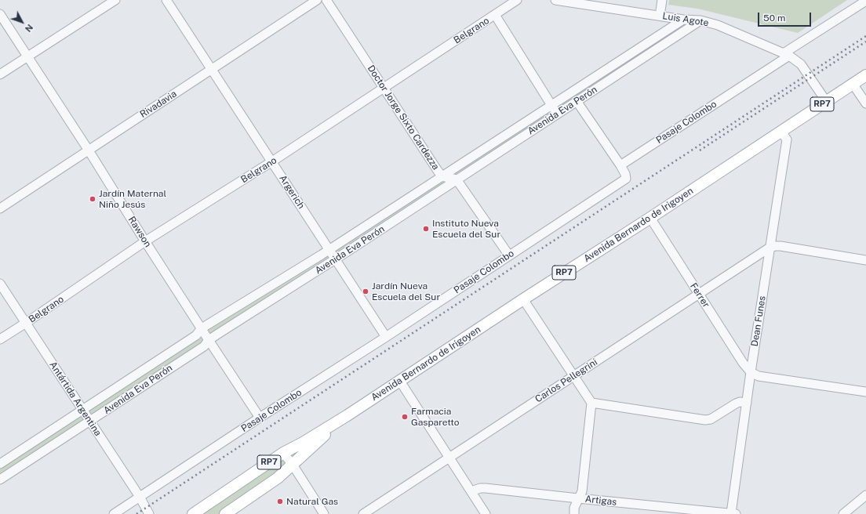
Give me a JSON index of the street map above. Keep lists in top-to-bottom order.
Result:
{
  "streets": {
    "main road": ["RP7", "Avenida Bernardo de Irigoyen"],
    "street": [
      "Luis Agote",
      "Belgrano",
      "Rivadavia",
      "Avenida Eva Perón",
      "Doctor Jorge Sixto Cardezza",
      "Pasaje Colombo",
      "Argerich",
      "Rawson",
      "Ferrer",
      "Dean Funes",
      "Carlos Pellegrini",
      "Antártida Argentina",
      "Artigas"
    ]
  },
  "crossings": [
    ["Luis Agote", "Avenida Eva Perón"],
    ["Luis Agote", "Pasaje Colombo"],
    ["Luis Agote", "Avenida Bernardo de Irigoyen"],
    ["Belgrano", "Doctor Jorge Sixto Cardezza"],
    ["Belgrano", "Argerich"],
    ["Belgrano", "Rawson"],
    ["Belgrano", "Antártida Argentina"],
    ["Rivadavia", "Argerich"],
    ["Rivadavia", "Rawson"],
    ["RP7", "Avenida Bernardo de Irigoyen"],
    ["Avenida Eva Perón", "Doctor Jorge Sixto Cardezza"],
    ["Avenida Eva Perón", "Argerich"],
    ["Avenida Eva Perón", "Rawson"],
    ["Avenida Eva Perón", "Antártida Argentina"],
    ["Pasaje Colombo", "Argerich"],
    ["Pasaje Colombo", "Rawson"],
    ["Pasaje Colombo", "Antártida Argentina"],
    ["Avenida Bernardo de Irigoyen", "Ferrer"],
    ["Avenida Bernardo de Irigoyen", "Dean Funes"],
    ["Ferrer", "Dean Funes"],
    ["Ferrer", "Carlos Pellegrini"],
    ["Dean Funes", "Carlos Pellegrini"],
    ["Dean Funes", "Artigas"]
  ],
  "places": [
    "Jardín Maternal Niño Jesús",
    "Instituto Nueva Escuela del Sur",
    "Jardín Nueva Escuela del Sur",
    "Farmacia Gasparetto",
    "Natural Gas"
  ],
  "scale_bar": "50 m",
  "north": "bottom right"
}
